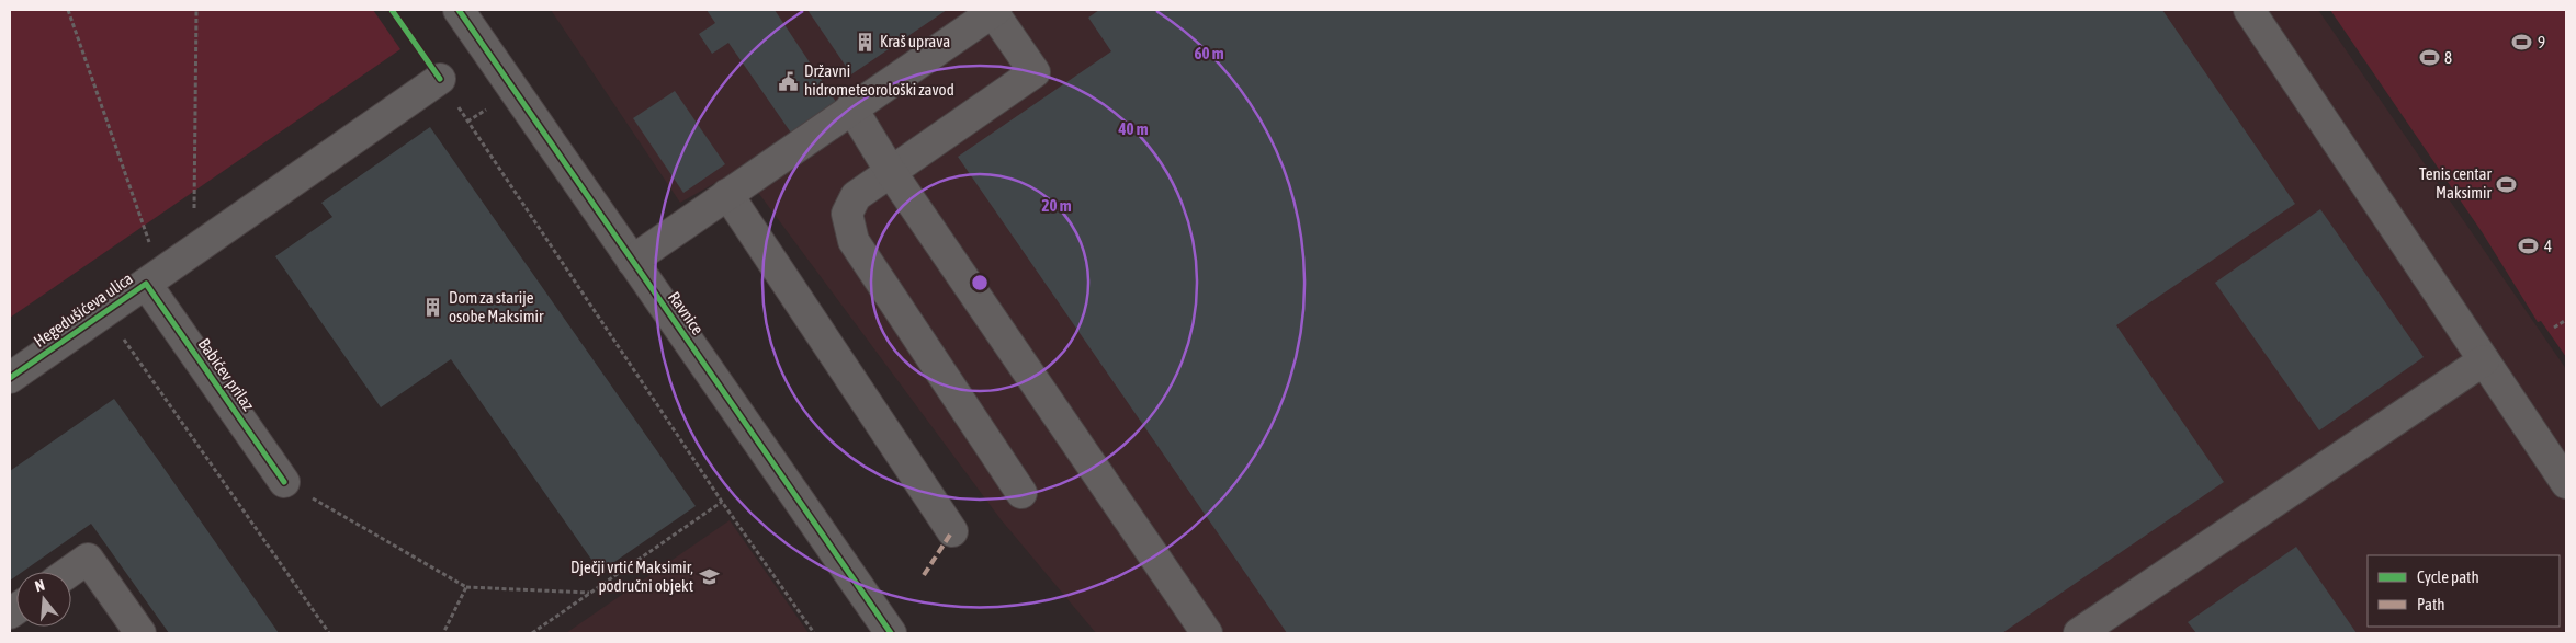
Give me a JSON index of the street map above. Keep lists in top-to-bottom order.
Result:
{
  "streets": {
    "street": ["Hegedušićeva ulica", "Ravnice", "Babićev prilaz"]
  },
  "crossings": [
    ["Hegedušićeva ulica", "Babićev prilaz"]
  ],
  "places": {
    "building": ["Kraš uprava", "Dom za starije osobe Maksimir"],
    "sports": [
      "9",
      "8",
      "Tenis centar Maksimir",
      "4"
    ],
    "public building": ["Državni hidrometeorološki zavod"],
    "school or university": ["Dječji vrtić Maksimir, područni objekt"]
  },
  "legend": ["Cycle path", "Path"],
  "north": "top",
  "rings": ["60 m", "40 m", "20 m"]
}
